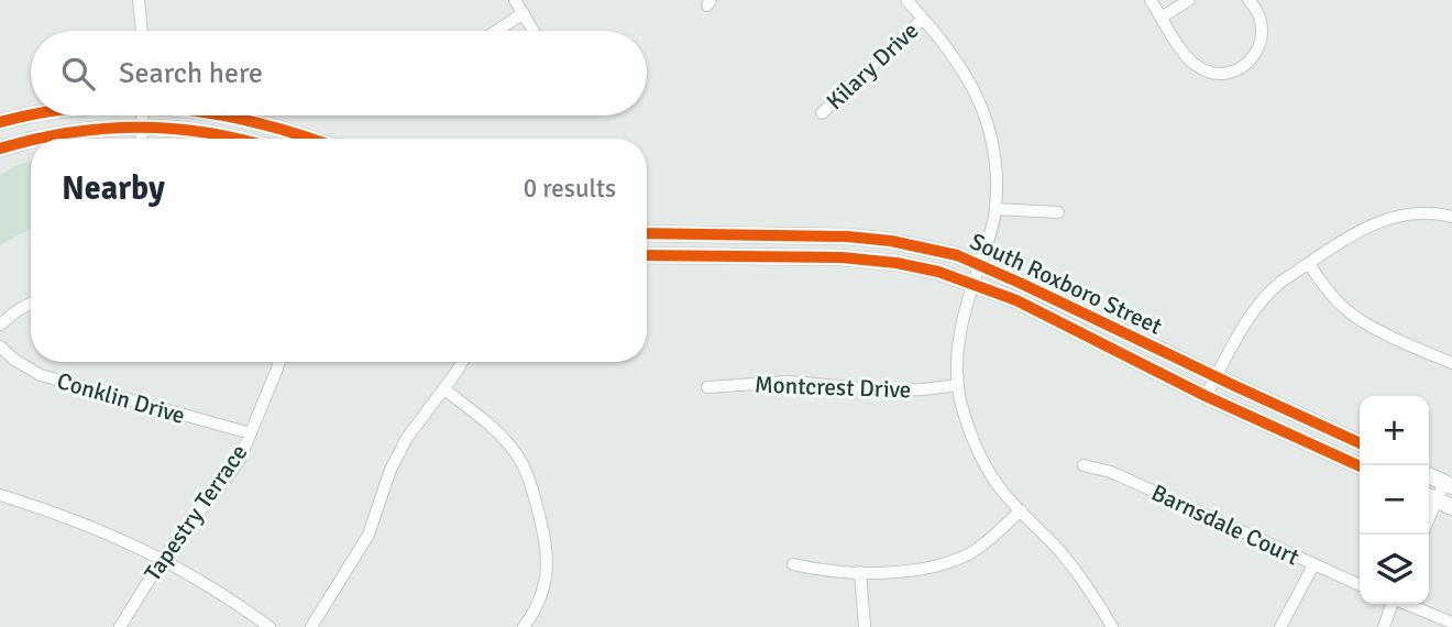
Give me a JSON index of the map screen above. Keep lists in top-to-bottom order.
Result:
{
  "streets": {
    "street": [
      "Kilary Drive",
      "South Roxboro Street",
      "Montcrest Drive",
      "Conklin Drive",
      "Tapestry Terrace",
      "Barnsdale Court"
    ]
  },
  "crossings": [
    ["Conklin Drive", "Tapestry Terrace"]
  ],
  "page": {
    "search": "Search here",
    "heading": ["Nearby", "0 results"],
    "map_buttons": ["+", "−"]
  }
}
